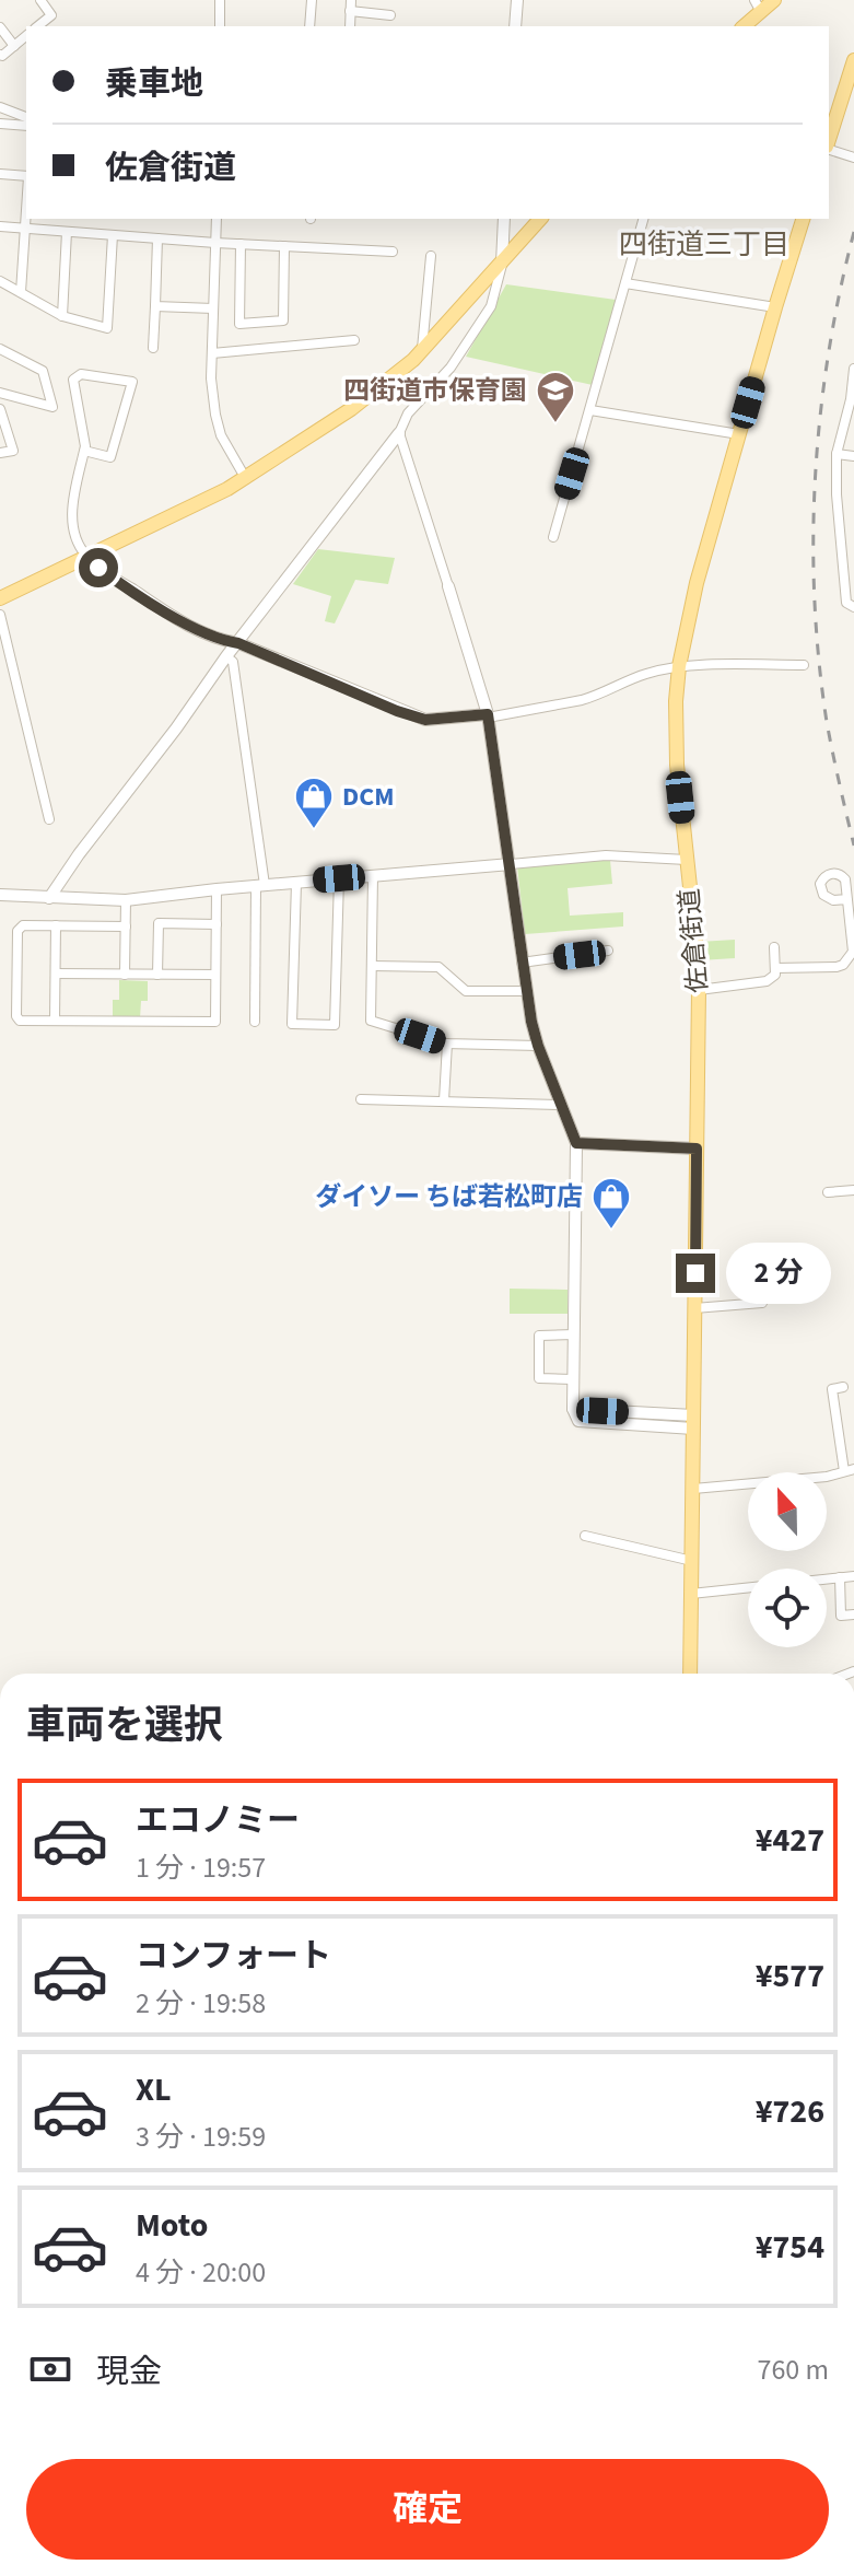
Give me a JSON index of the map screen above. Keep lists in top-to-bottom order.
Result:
{
  "streets": {
    "main road": ["佐倉街道"]
  },
  "districts": ["四街道三丁目"],
  "places": {
    "school or university": ["四街道市保育園"],
    "shop": ["DCM", "ダイソー ちば若松町店"]
  },
  "north": "top",
  "page": {
    "banner": ["乗車地", "佐倉街道"],
    "bubble": "2 分",
    "heading": "車両を選択",
    "list": [
      {
        "name": "エコノミー",
        "note": "1 分 · 19:57",
        "value": "¥427"
      },
      {
        "name": "コンフォート",
        "note": "2 分 · 19:58",
        "value": "¥577"
      },
      {
        "name": "XL",
        "note": "3 分 · 19:59",
        "value": "¥726"
      },
      {
        "name": "Moto",
        "note": "4 分 · 20:00",
        "value": "¥754"
      }
    ],
    "pay": ["現金", "760 m"],
    "buttons": "確定"
  }
}
